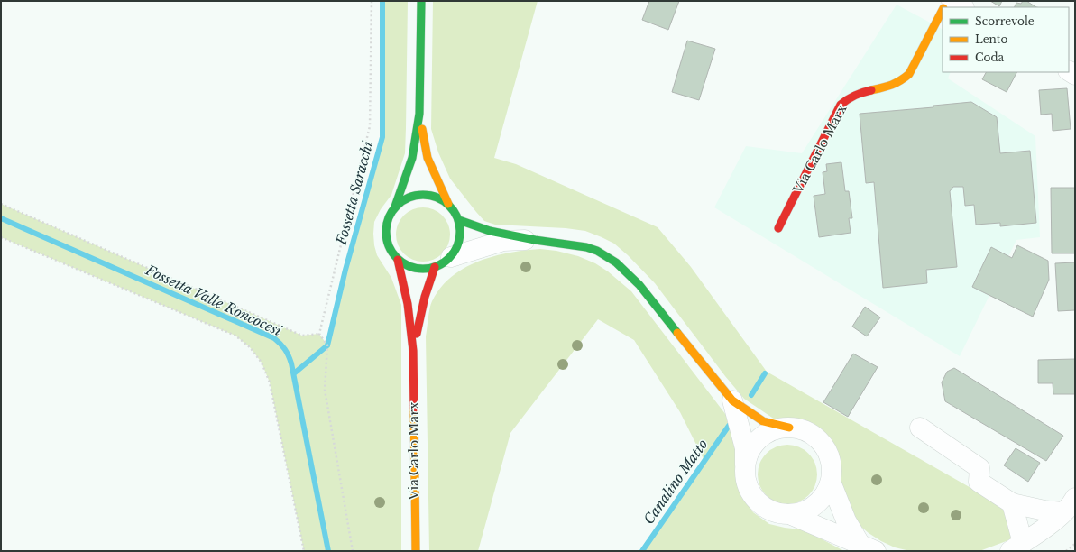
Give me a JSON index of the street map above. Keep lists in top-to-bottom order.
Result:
{
  "streets": {
    "street": ["Via Carlo Marx"]
  },
  "water": ["Fossetta Saracchi", "Fossetta Valle Roncocesi", "Canalino Matto"],
  "legend": ["Scorrevole", "Lento", "Coda"]
}
